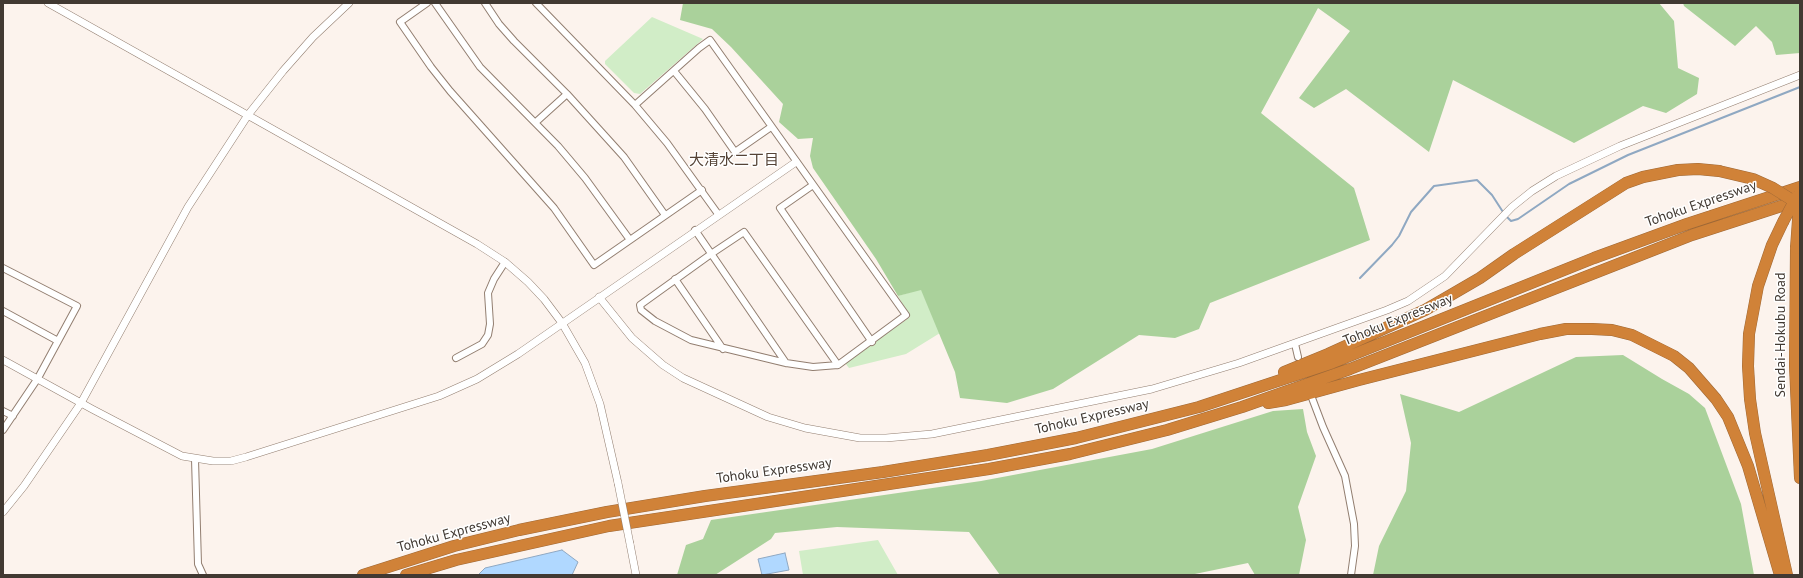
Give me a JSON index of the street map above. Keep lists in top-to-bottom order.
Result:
{
  "streets": {
    "highway": ["Tohoku Expressway", "Sendai-Hokubu Road"]
  },
  "districts": ["大清水二丁目"]
}
